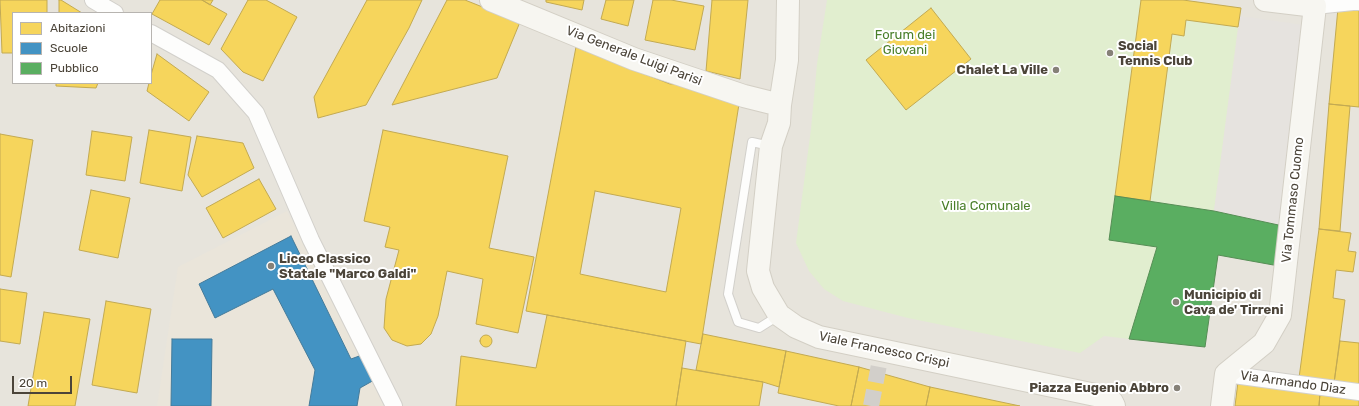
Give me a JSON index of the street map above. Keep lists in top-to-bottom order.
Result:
{
  "streets": {
    "street": [
      "Via Generale Luigi Parisi",
      "Via Tommaso Cuomo",
      "Viale Francesco Crispi",
      "Via Armando Diaz"
    ]
  },
  "crossings": [
    ["Via Generale Luigi Parisi", "Viale Francesco Crispi"],
    ["Via Tommaso Cuomo", "Via Armando Diaz"]
  ],
  "parks": ["Forum dei Giovani", "Villa Comunale"],
  "places": [
    "Social Tennis Club",
    "Chalet La Ville",
    "Liceo Classico Statale \"Marco Galdi\"",
    "Municipio di Cava de' Tirreni",
    "Piazza Eugenio Abbro"
  ],
  "legend": ["Abitazioni", "Scuole", "Pubblico"],
  "scale_bar": "20 m"
}
